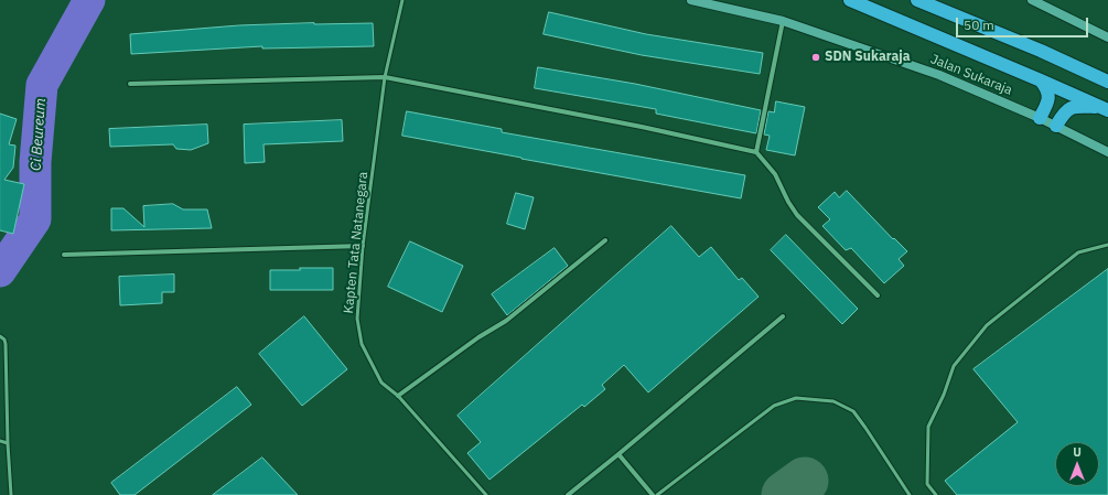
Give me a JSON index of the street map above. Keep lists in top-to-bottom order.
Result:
{
  "streets": {
    "main road": ["Jalan Sukaraja"],
    "lane": ["Kapten Tata Natanegara"]
  },
  "water": ["Ci Beureum"],
  "places": ["SDN Sukaraja"],
  "scale_bar": "50 m",
  "north": "top"
}
